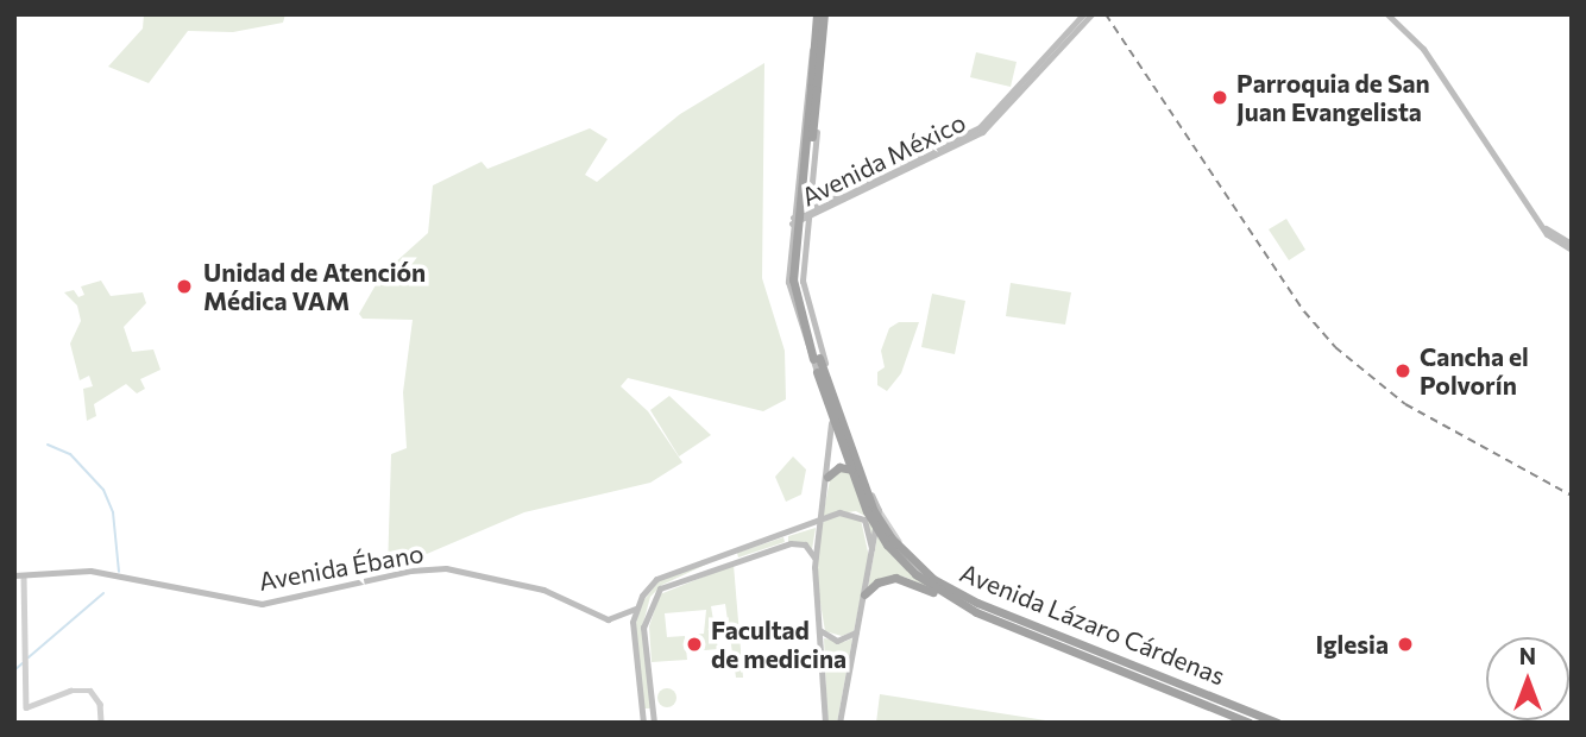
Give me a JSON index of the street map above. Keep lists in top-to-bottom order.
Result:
{
  "streets": {
    "highway": ["Avenida Lázaro Cárdenas"],
    "main road": ["Avenida México", "Avenida Ébano"]
  },
  "places": [
    "Parroquia de San Juan Evangelista",
    "Unidad de Atención Médica VAM",
    "Cancha el Polvorín",
    "Facultad de medicina",
    "Iglesia"
  ],
  "north": "top"
}
